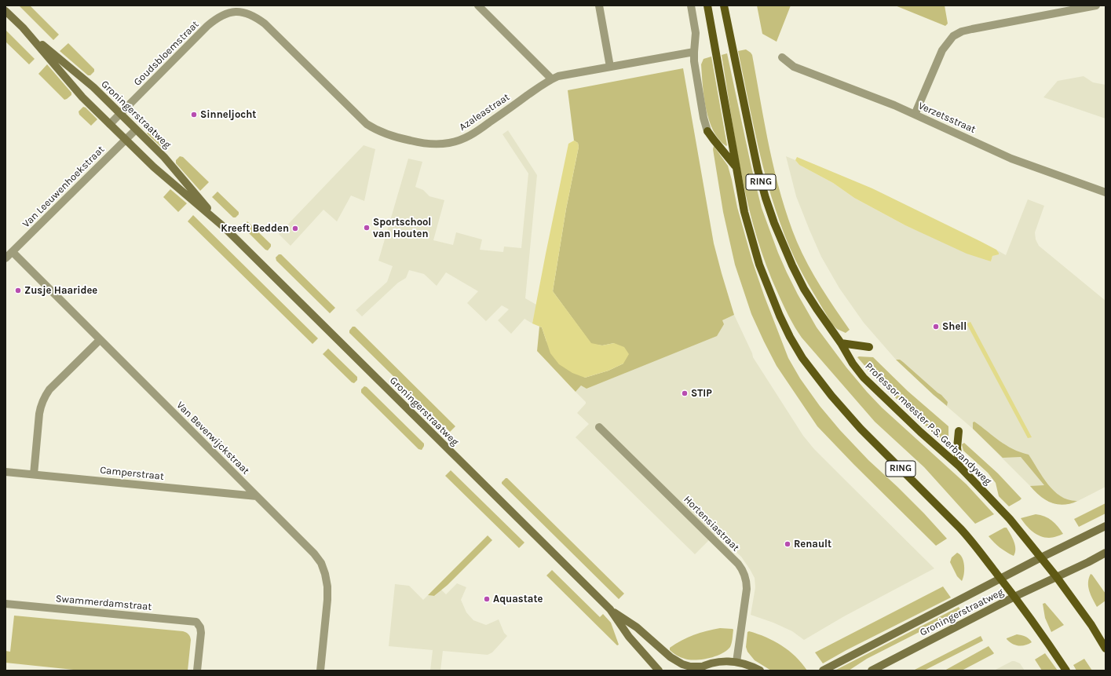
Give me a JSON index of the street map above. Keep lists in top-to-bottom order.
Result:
{
  "streets": {
    "main road": ["Groningerstraatweg", "RING", "Professor meester P.S. Gerbrandyweg"],
    "street": [
      "Goudsbloemstraat",
      "Azaleastraat",
      "Verzetsstraat",
      "Van Leeuwenhoekstraat",
      "Van Beverwijckstraat",
      "Camperstraat",
      "Hortensiastraat",
      "Swammerdamstraat"
    ]
  },
  "crossings": [
    ["Goudsbloemstraat", "Azaleastraat"],
    ["Goudsbloemstraat", "Groningerstraatweg"],
    ["Groningerstraatweg", "RING"],
    ["Groningerstraatweg", "Van Leeuwenhoekstraat"],
    ["Groningerstraatweg", "Professor meester P.S. Gerbrandyweg"],
    ["RING", "Professor meester P.S. Gerbrandyweg"],
    ["Van Leeuwenhoekstraat", "Van Beverwijckstraat"],
    ["Van Beverwijckstraat", "Camperstraat"]
  ],
  "places": [
    "Sinneljocht",
    "Sportschool van Houten",
    "Kreeft Bedden",
    "Zusje Haaridee",
    "Shell",
    "STIP",
    "Renault",
    "Aquastate"
  ]
}
